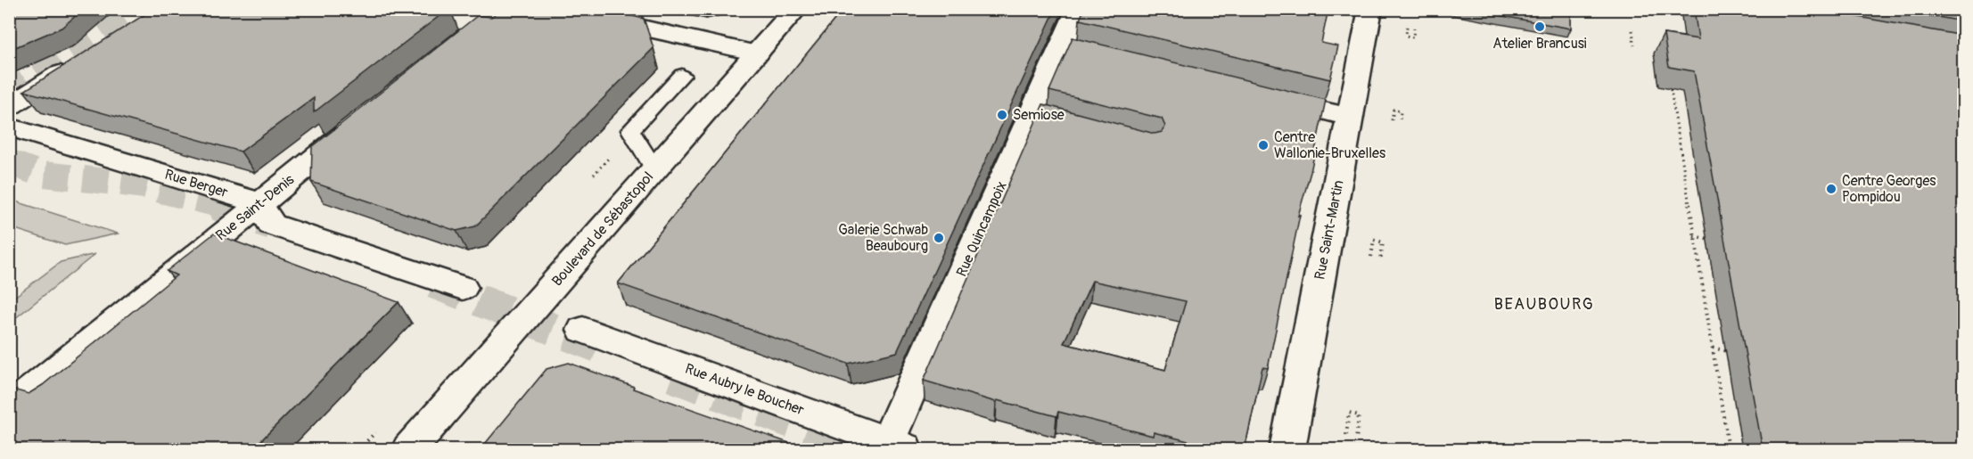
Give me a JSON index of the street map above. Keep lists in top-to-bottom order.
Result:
{
  "streets": {
    "street": [
      "Rue Berger",
      "Rue Saint-Denis",
      "Boulevard de Sébastopol",
      "Rue Quincampoix",
      "Rue Saint-Martin",
      "Rue Aubry le Boucher"
    ]
  },
  "crossings": [
    ["Rue Berger", "Rue Saint-Denis"],
    ["Rue Quincampoix", "Rue Aubry le Boucher"]
  ],
  "districts": ["BEAUBOURG"],
  "places": [
    "Atelier Brancusi",
    "Semiose",
    "Centre Wallonie-Bruxelles",
    "Centre Georges Pompidou",
    "Galerie Schwab Beaubourg"
  ]
}
